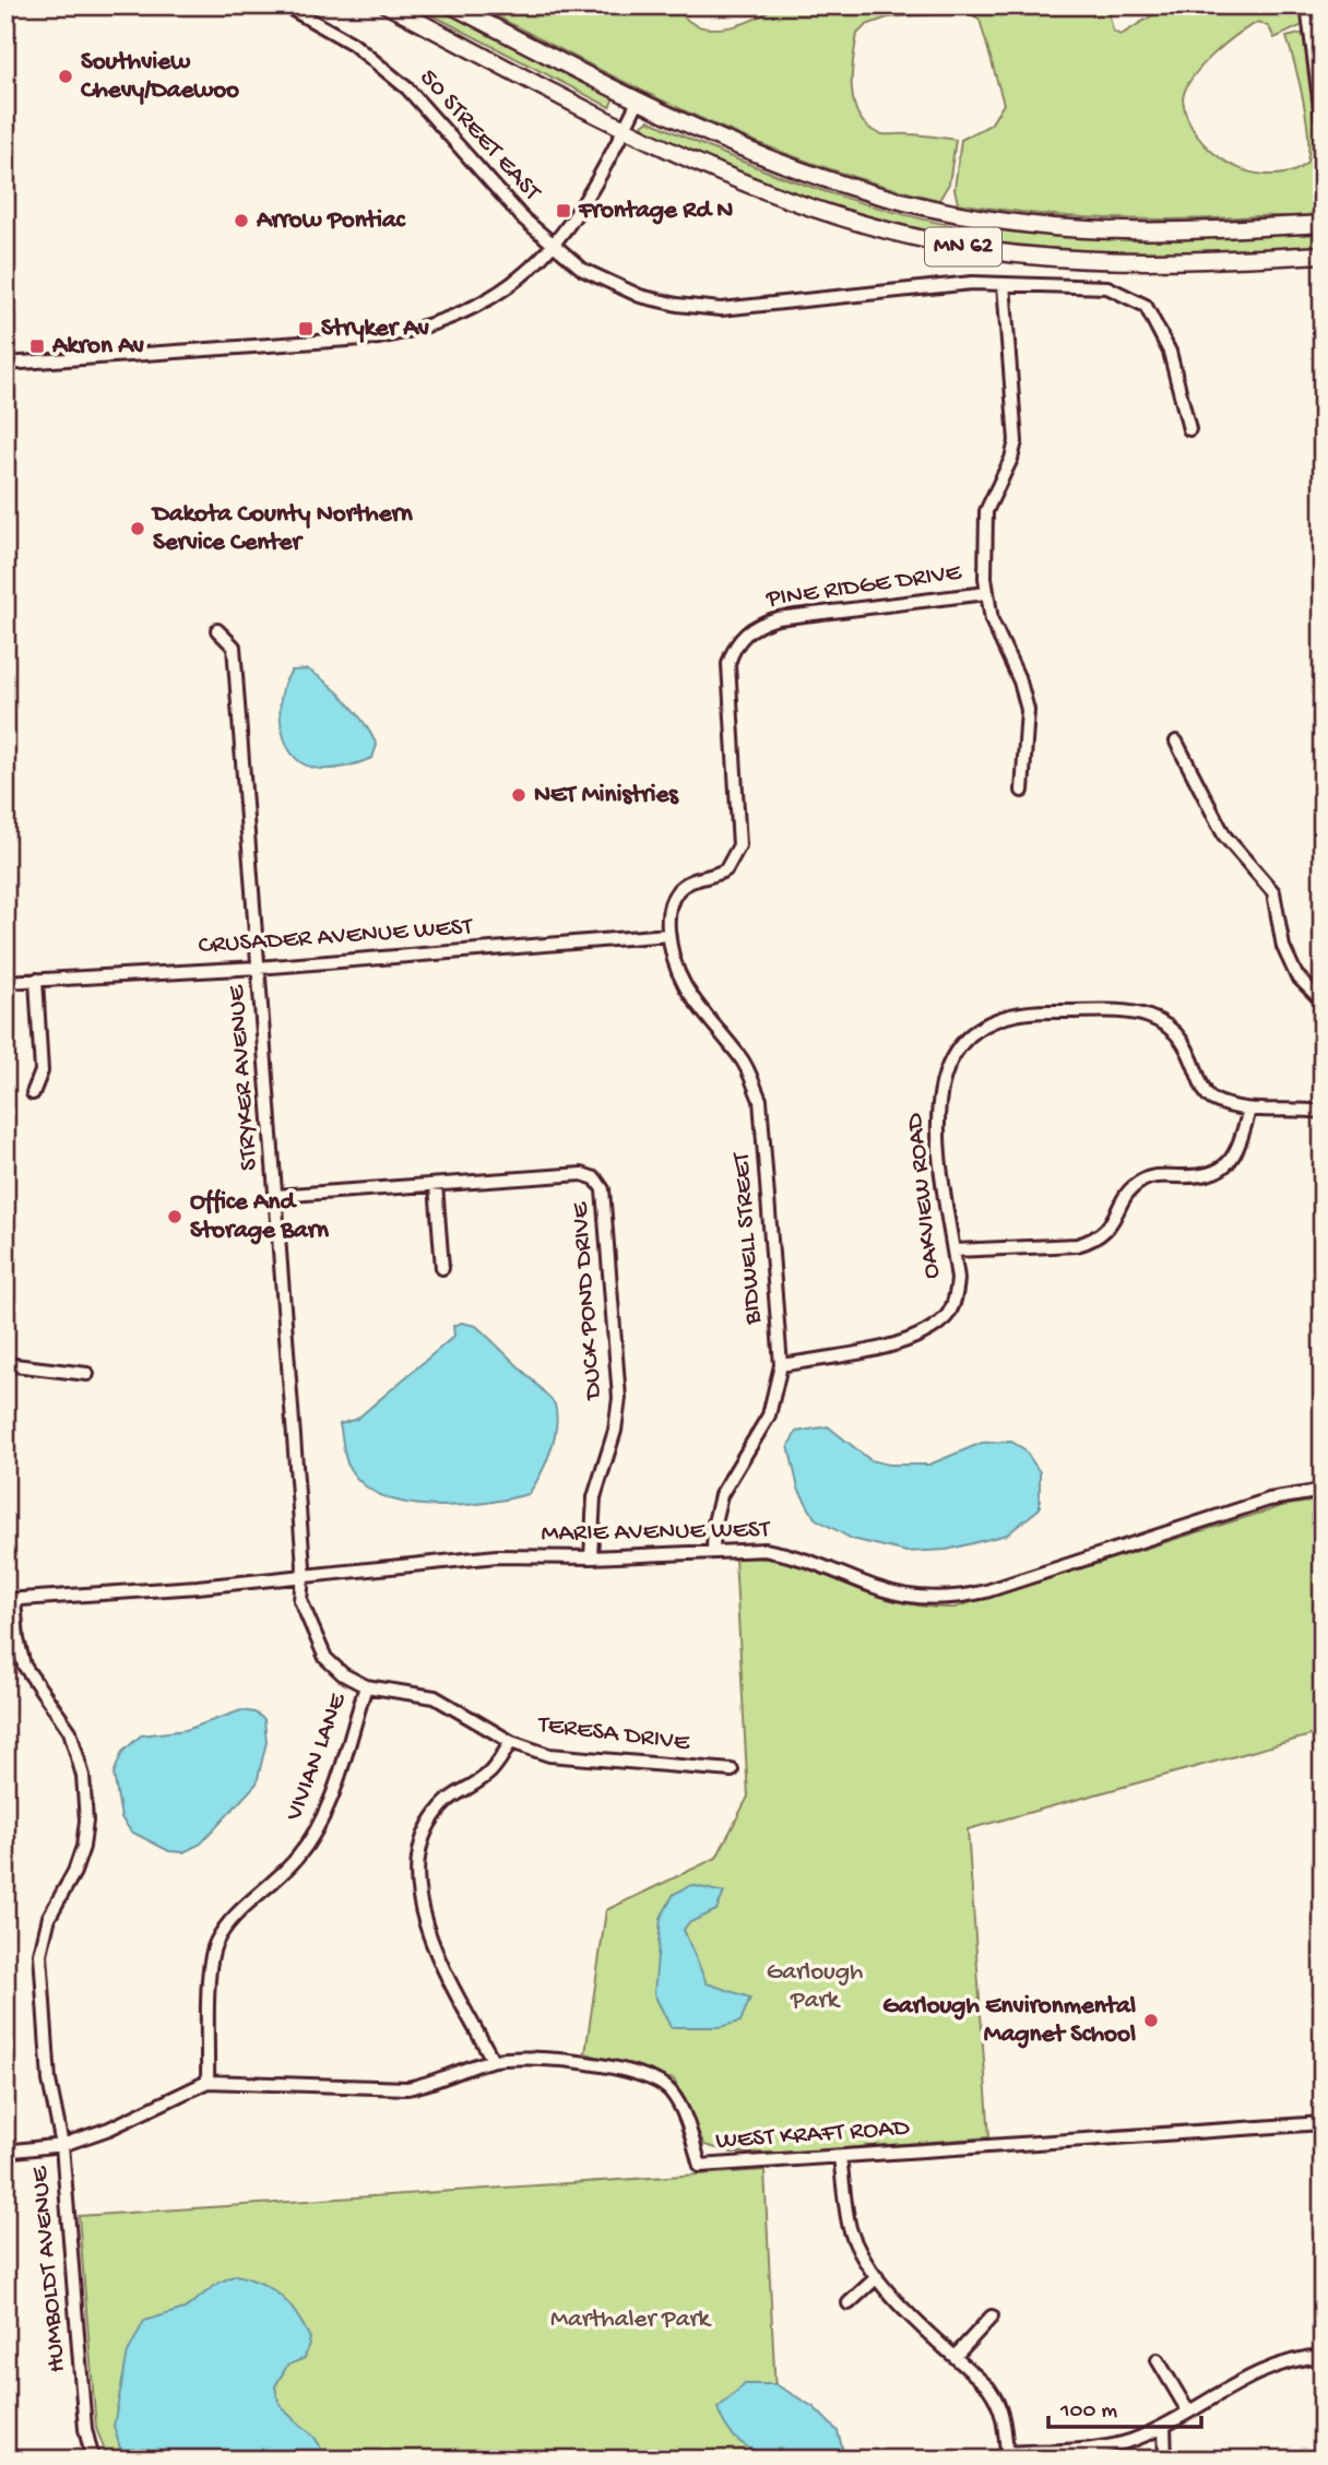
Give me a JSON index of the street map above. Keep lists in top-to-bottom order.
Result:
{
  "streets": {
    "highway": ["MN 62"],
    "street": [
      "50 STREET EAST",
      "PINE RIDGE DRIVE",
      "CRUSADER AVENUE WEST",
      "STRYKER AVENUE",
      "OAKVIEW ROAD",
      "BIDWELL STREET",
      "DUCK POND DRIVE",
      "MARIE AVENUE WEST",
      "TERESA DRIVE",
      "VIVIAN LANE",
      "WEST KRAFT ROAD",
      "HUMBOLDT AVENUE"
    ]
  },
  "crossings": [
    ["PINE RIDGE DRIVE", "CRUSADER AVENUE WEST"],
    ["PINE RIDGE DRIVE", "BIDWELL STREET"],
    ["CRUSADER AVENUE WEST", "STRYKER AVENUE"],
    ["CRUSADER AVENUE WEST", "BIDWELL STREET"],
    ["STRYKER AVENUE", "DUCK POND DRIVE"],
    ["STRYKER AVENUE", "MARIE AVENUE WEST"],
    ["STRYKER AVENUE", "TERESA DRIVE"],
    ["OAKVIEW ROAD", "BIDWELL STREET"],
    ["BIDWELL STREET", "MARIE AVENUE WEST"],
    ["DUCK POND DRIVE", "MARIE AVENUE WEST"],
    ["MARIE AVENUE WEST", "TERESA DRIVE"],
    ["MARIE AVENUE WEST", "HUMBOLDT AVENUE"],
    ["TERESA DRIVE", "VIVIAN LANE"],
    ["VIVIAN LANE", "WEST KRAFT ROAD"],
    ["WEST KRAFT ROAD", "HUMBOLDT AVENUE"]
  ],
  "parks": ["Garlough Park", "Marthaler Park"],
  "places": {
    "other": [
      "Southview Chevy/Daewoo",
      "Arrow Pontiac",
      "Dakota County Northern Service Center",
      "NET Ministries",
      "Office And Storage Barn",
      "Garlough Environmental Magnet School"
    ],
    "transit": ["Frontage Rd N", "Stryker Av", "Akron Av"]
  },
  "scale_bar": "100 m"
}
